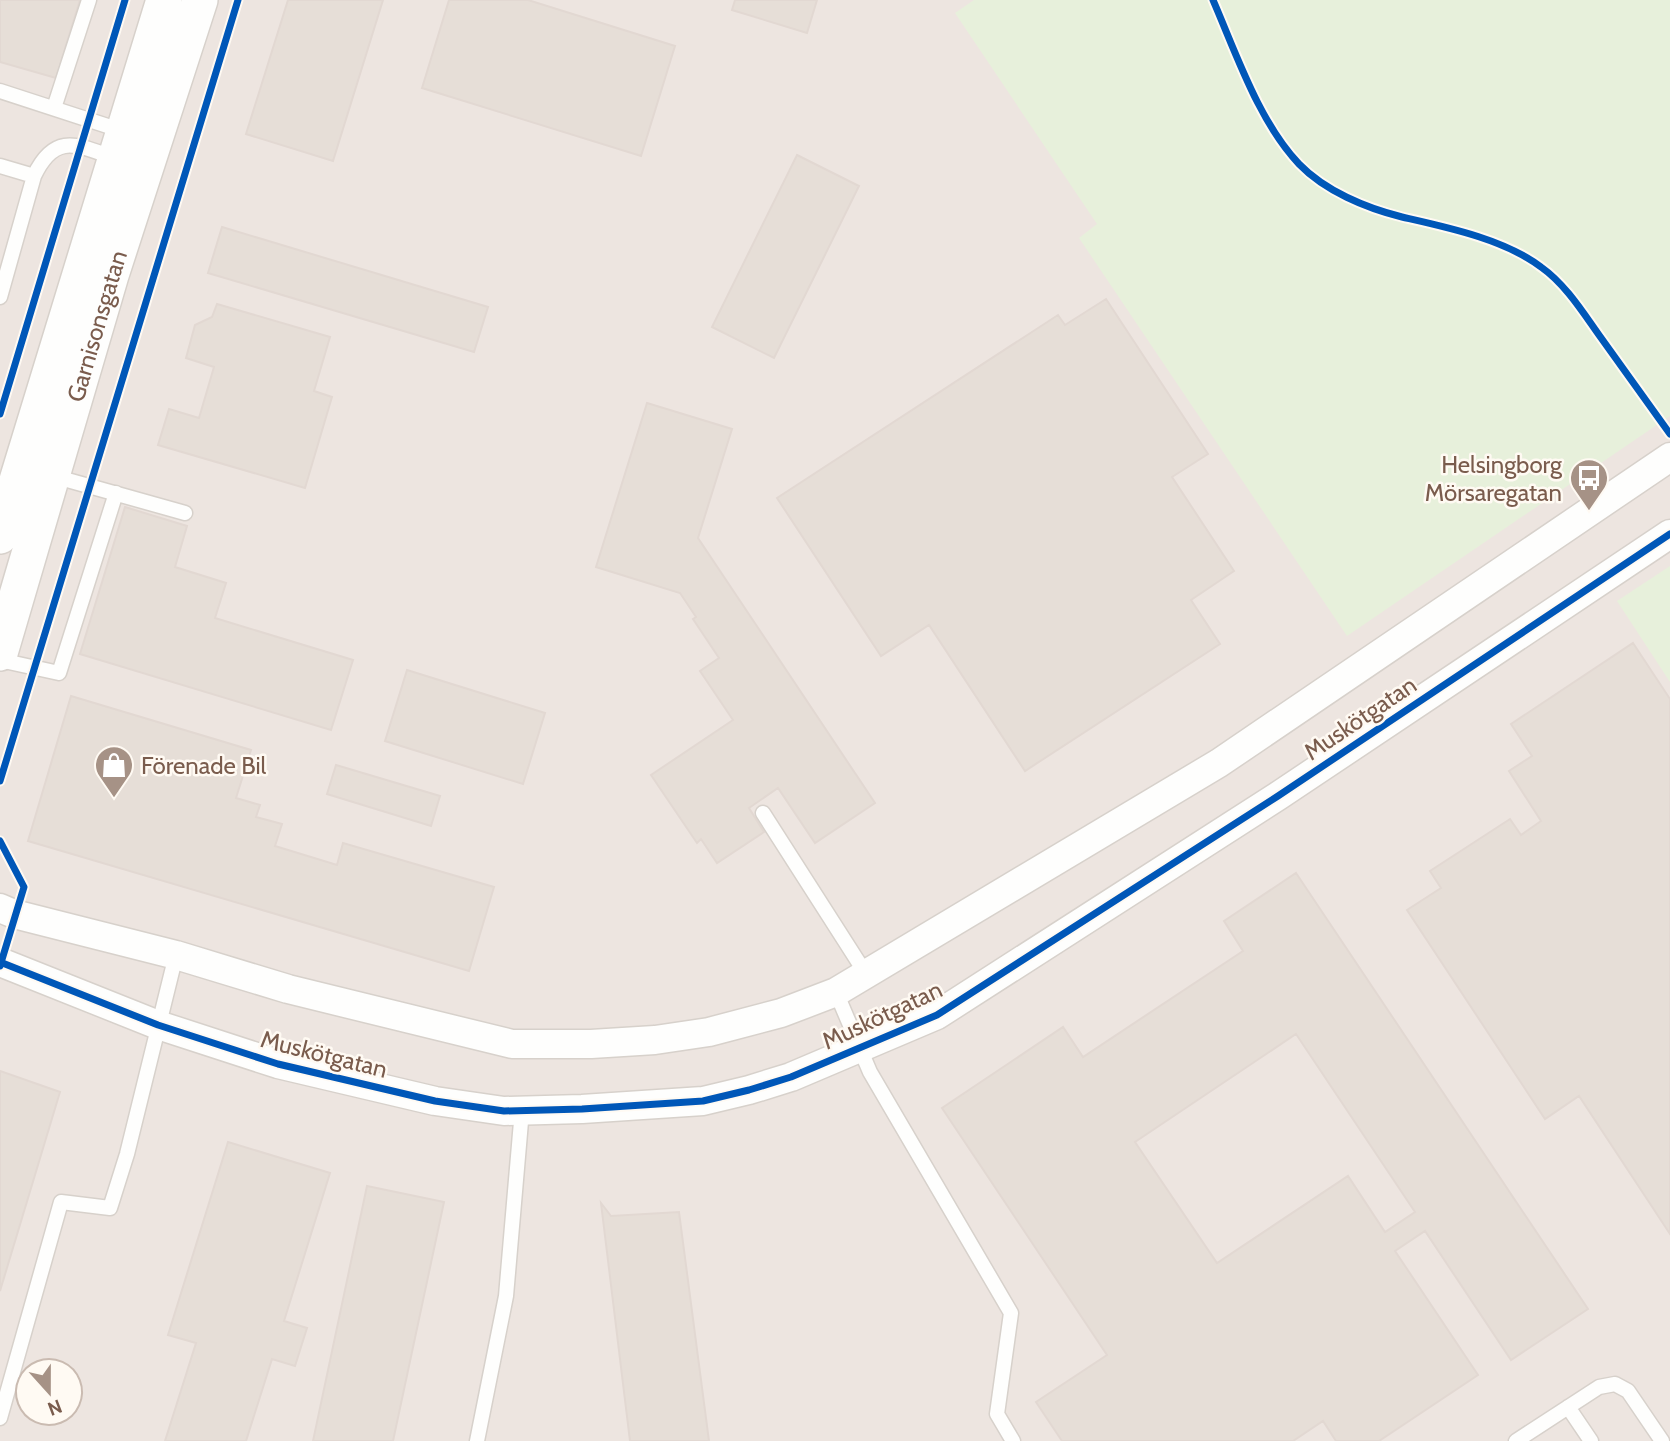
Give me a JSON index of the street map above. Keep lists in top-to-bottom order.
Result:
{
  "streets": {
    "street": ["Garnisonsgatan", "Muskötgatan"]
  },
  "places": {
    "bus stop": ["Helsingborg Mörsaregatan"],
    "shop": ["Förenade Bil"]
  },
  "north": "bottom"
}
